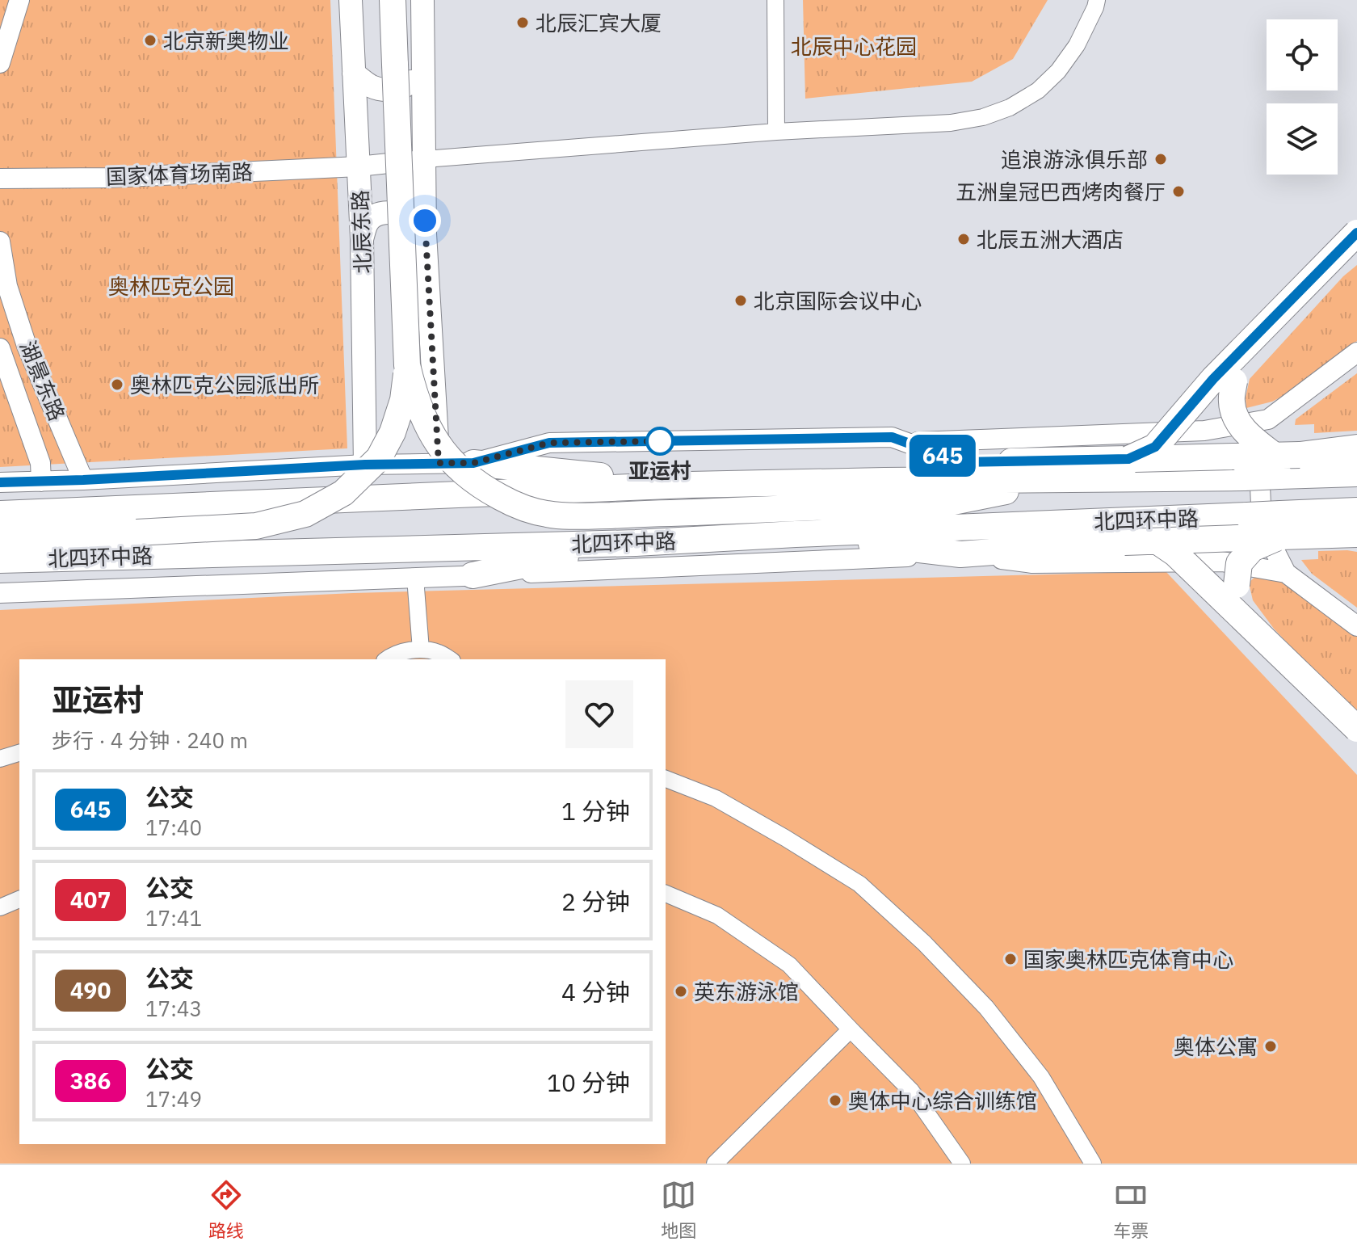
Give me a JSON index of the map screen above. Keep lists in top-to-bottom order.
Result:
{
  "streets": {
    "highway": ["北四环中路"],
    "main road": ["北辰东路"],
    "street": ["国家体育场南路", "湖景东路"]
  },
  "crossings": [
    ["国家体育场南路", "北辰东路"]
  ],
  "parks": ["北辰中心花园", "奥林匹克公园"],
  "places": [
    "北辰汇宾大厦",
    "北京新奥物业",
    "追浪游泳俱乐部",
    "五洲皇冠巴西烤肉餐厅",
    "北辰五洲大酒店",
    "北京国际会议中心",
    "奥林匹克公园派出所",
    "亚运村",
    "国家奥林匹克体育中心",
    "英东游泳馆",
    "奥体公寓",
    "奥体中心综合训练馆"
  ],
  "lines": ["bus line 645"],
  "page": {
    "on_map": "645",
    "heading": ["亚运村", "步行 · 4 分钟 · 240 m"],
    "list": [
      {
        "mark": "645",
        "name": "公交",
        "note": "17:40",
        "value": "1 分钟"
      },
      {
        "mark": "407",
        "name": "公交",
        "note": "17:41",
        "value": "2 分钟"
      },
      {
        "mark": "490",
        "name": "公交",
        "note": "17:43",
        "value": "4 分钟"
      },
      {
        "mark": "386",
        "name": "公交",
        "note": "17:49",
        "value": "10 分钟"
      }
    ],
    "tabs": ["路线", "地图", "车票"]
  }
}
